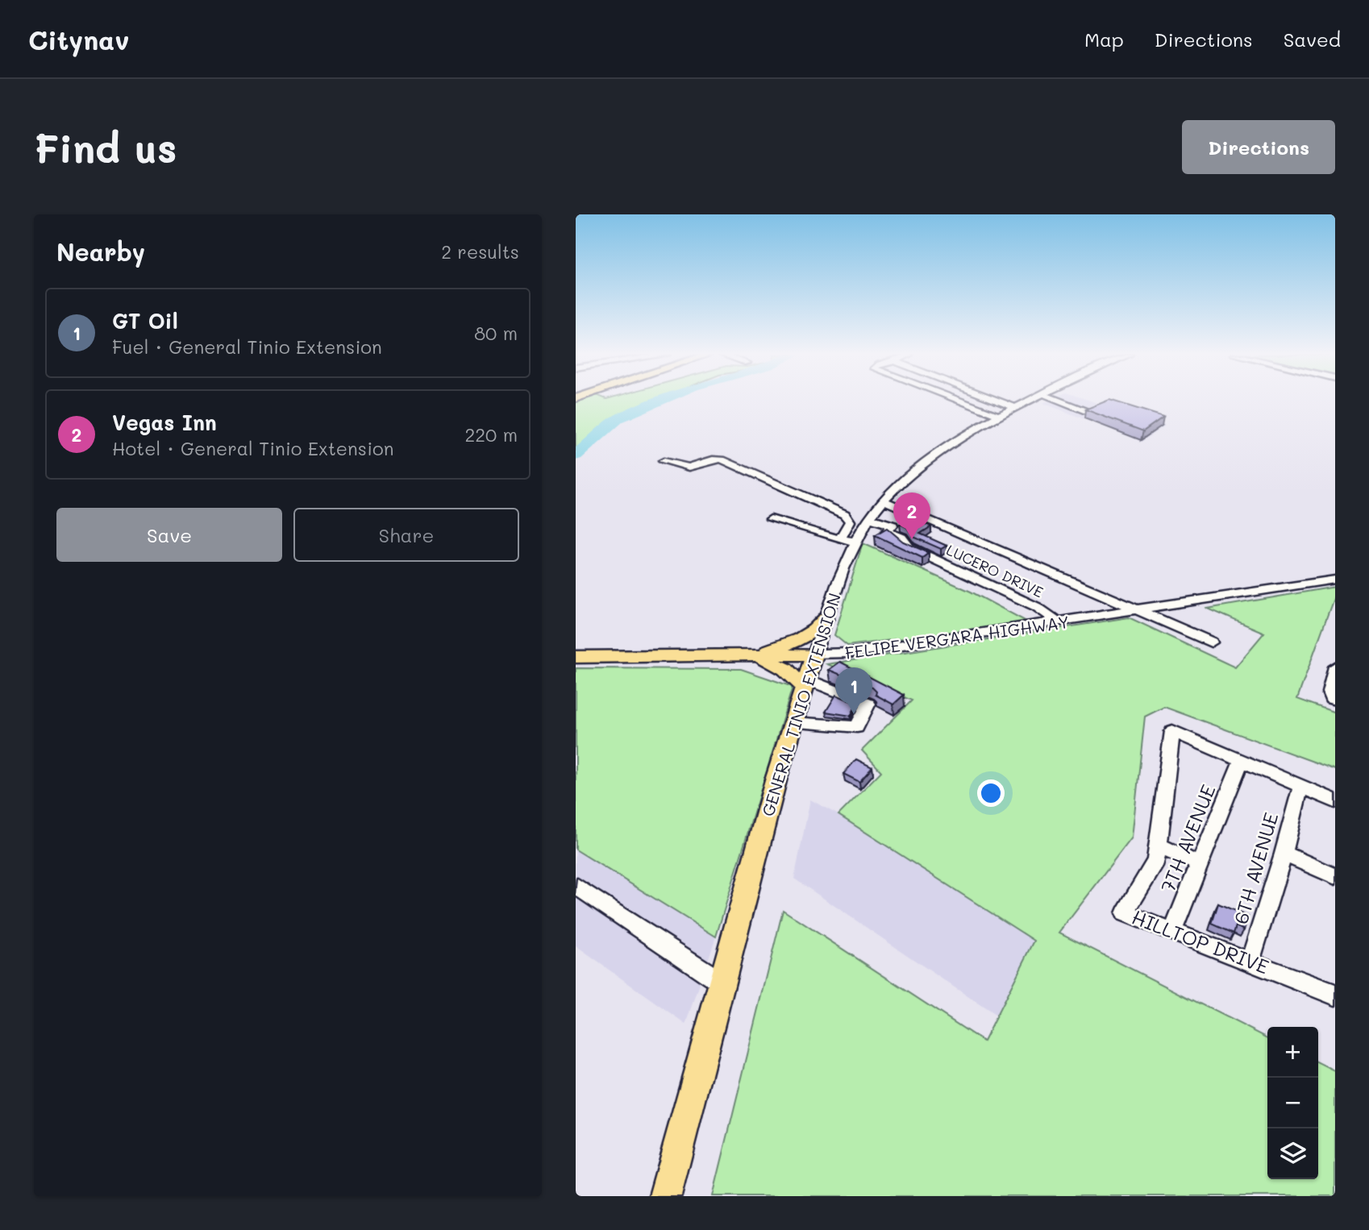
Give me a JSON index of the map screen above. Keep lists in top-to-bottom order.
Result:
{
  "streets": {
    "main road": ["FELIPE VERGARA HIGHWAY", "GENERAL TINIO EXTENSION"],
    "street": [
      "LUCERO DRIVE",
      "7TH AVENUE",
      "6TH AVENUE",
      "HILLTOP DRIVE"
    ]
  },
  "crossings": [
    ["LUCERO DRIVE", "FELIPE VERGARA HIGHWAY"],
    ["LUCERO DRIVE", "GENERAL TINIO EXTENSION"],
    ["FELIPE VERGARA HIGHWAY", "GENERAL TINIO EXTENSION"],
    ["7TH AVENUE", "HILLTOP DRIVE"],
    ["6TH AVENUE", "HILLTOP DRIVE"]
  ],
  "page": {
    "header": "Citynav",
    "nav": ["Map", "Directions", "Saved"],
    "buttons": [
      "Directions",
      ["Save", "Share"]
    ],
    "title": "Find us",
    "heading": ["Nearby", "2 results"],
    "list": [
      {
        "mark": "1",
        "name": "GT Oil",
        "note": "Fuel · General Tinio Extension",
        "value": "80 m"
      },
      {
        "mark": "2",
        "name": "Vegas Inn",
        "note": "Hotel · General Tinio Extension",
        "value": "220 m"
      }
    ],
    "pins": ["2", "1"],
    "map_buttons": ["+", "−"]
  }
}
